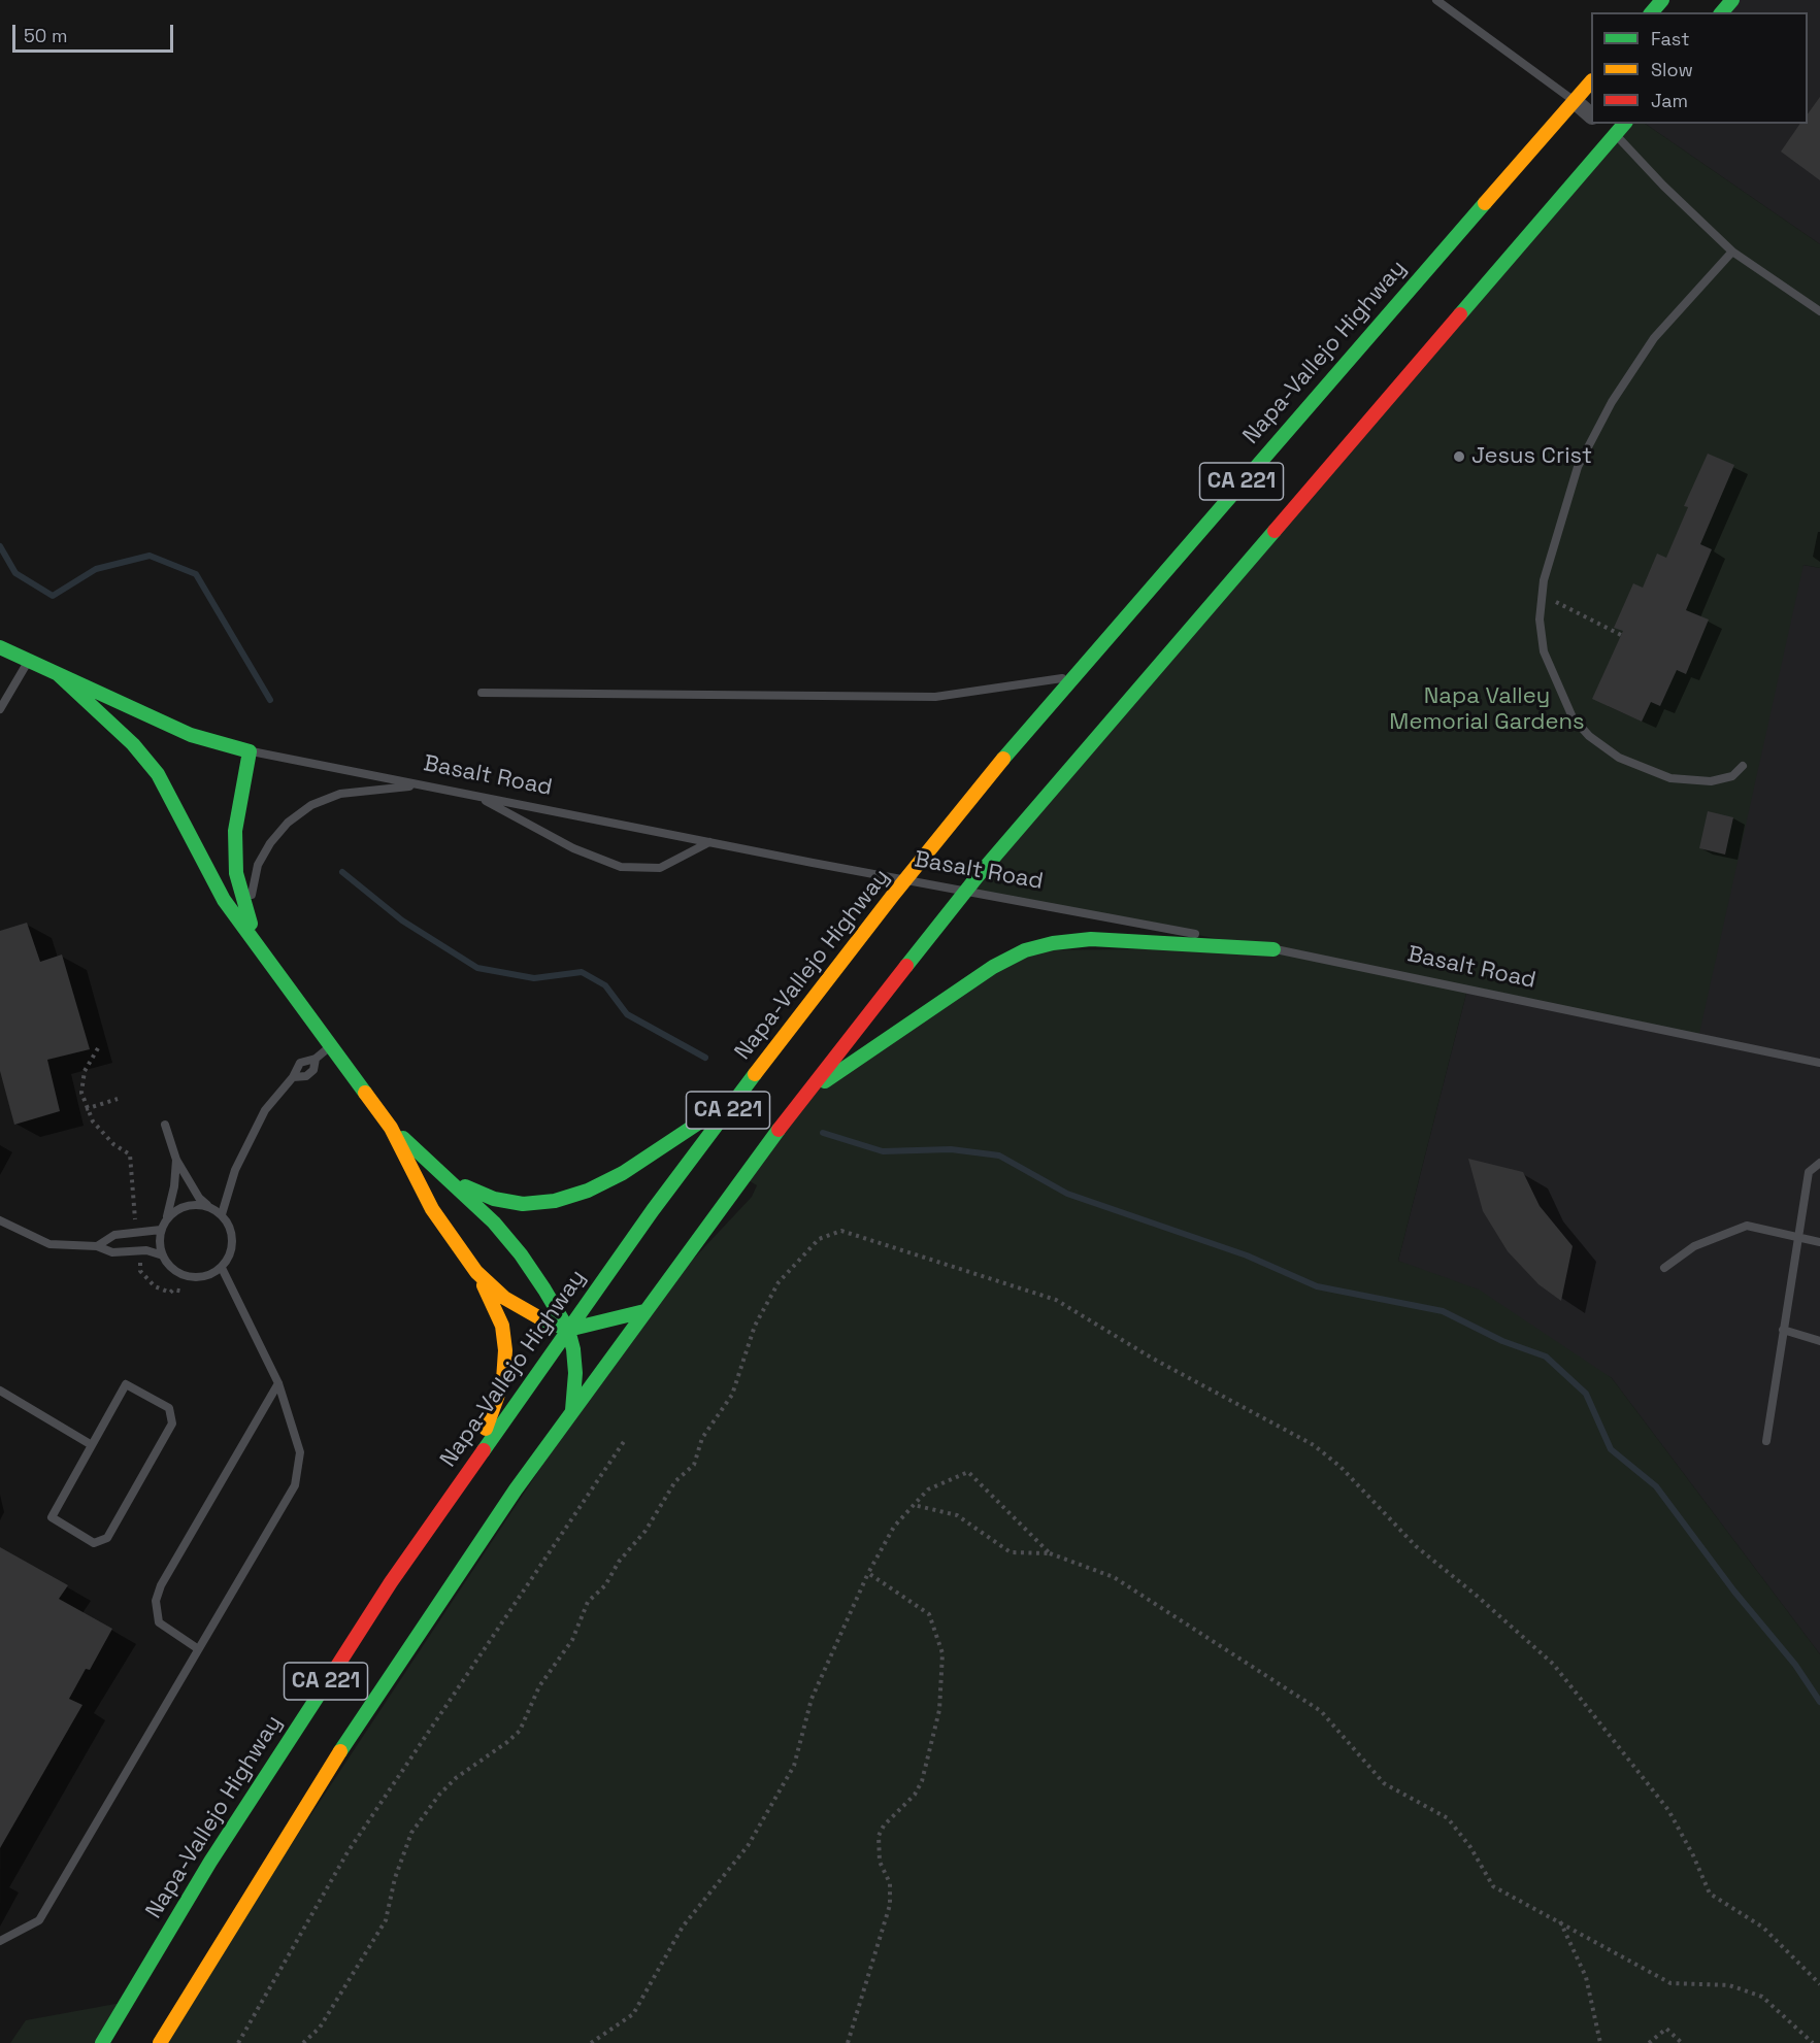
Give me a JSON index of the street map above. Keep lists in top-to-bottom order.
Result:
{
  "streets": {
    "main road": ["Napa-Vallejo Highway", "CA 221", "Basalt Road"]
  },
  "parks": ["Napa Valley Memorial Gardens"],
  "places": ["Jesus Crist"],
  "legend": ["Fast", "Slow", "Jam"],
  "scale_bar": "50 m"
}
